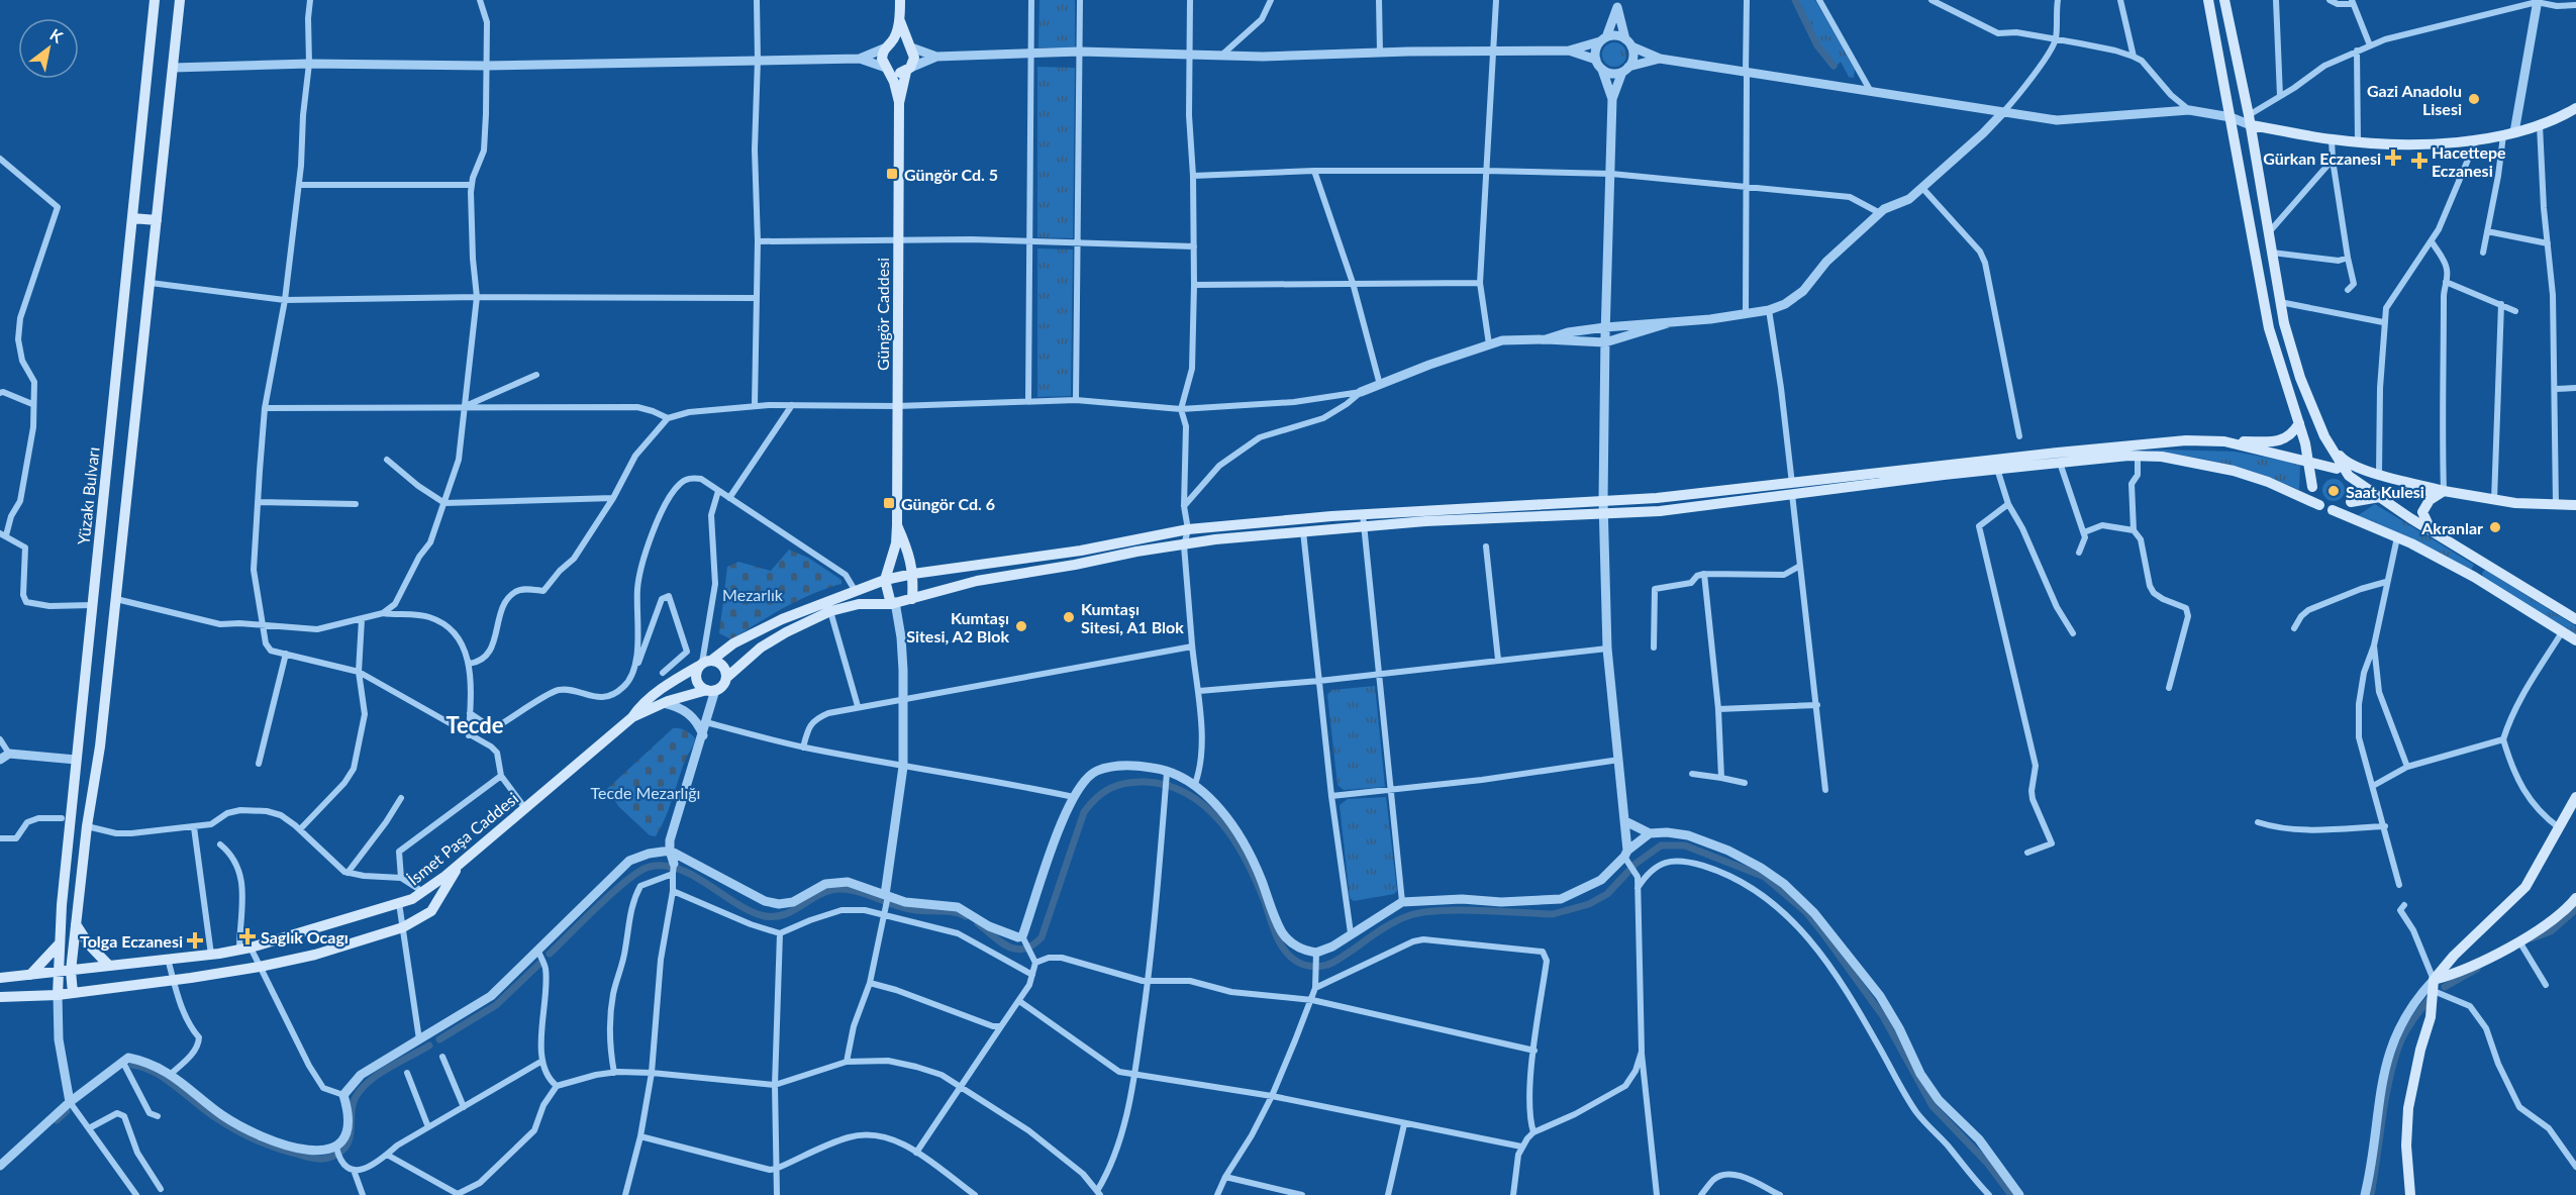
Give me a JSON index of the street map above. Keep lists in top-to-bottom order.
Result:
{
  "streets": {
    "main road": ["Güngör Caddesi", "Yüzakı Bulvarı", "İsmet Paşa Caddesi"]
  },
  "crossings": [
    ["Yüzakı Bulvarı", "İsmet Paşa Caddesi"]
  ],
  "districts": ["Tecde"],
  "parks": ["Mezarlık", "Tecde Mezarlığı"],
  "places": {
    "other": [
      "Gazi Anadolu Lisesi",
      "Saat Kulesi",
      "Akranlar",
      "Kumtaşı Sitesi, A1 Blok",
      "Kumtaşı Sitesi, A2 Blok"
    ],
    "health": [
      "Gürkan Eczanesi",
      "Hacettepe Eczanesi",
      "Saglık Ocagı",
      "Tolga Eczanesi"
    ],
    "transit": ["Güngör Cd. 5", "Güngör Cd. 6"]
  },
  "north": "top right"
}
